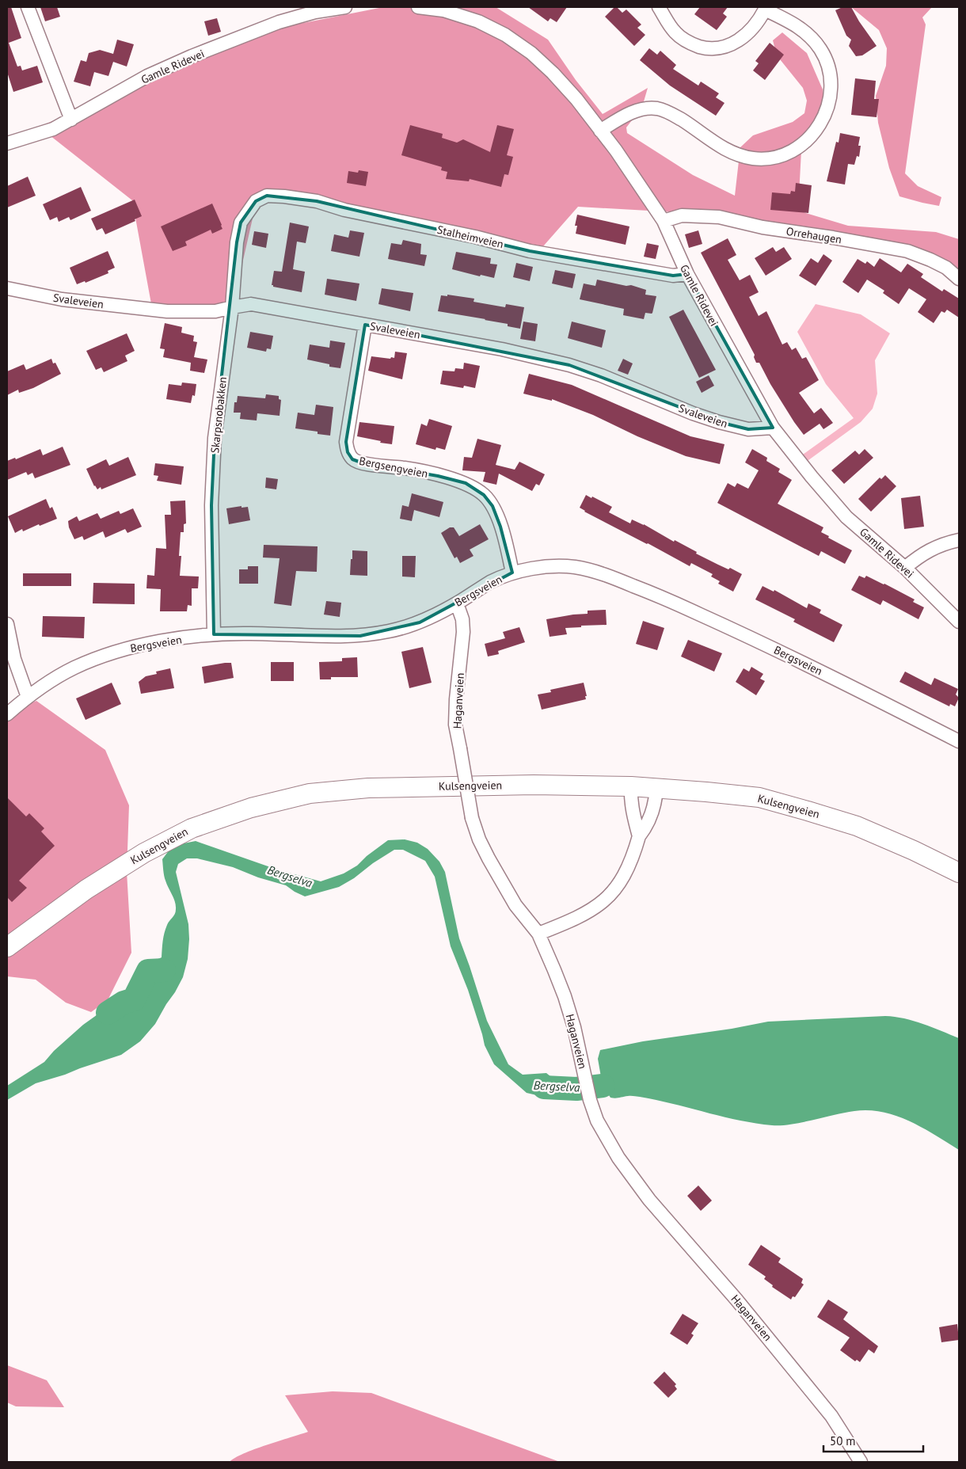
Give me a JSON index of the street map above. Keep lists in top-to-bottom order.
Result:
{
  "streets": {
    "main road": ["Kulsengveien"],
    "street": [
      "Gamle Ridevei",
      "Orrehaugen",
      "Stalheimveien",
      "Svaleveien",
      "Skarpsnobakken",
      "Bergsengveien",
      "Bergsveien",
      "Haganveien"
    ]
  },
  "crossings": [
    ["Gamle Ridevei", "Orrehaugen"],
    ["Gamle Ridevei", "Stalheimveien"],
    ["Gamle Ridevei", "Svaleveien"],
    ["Stalheimveien", "Skarpsnobakken"],
    ["Svaleveien", "Skarpsnobakken"],
    ["Svaleveien", "Bergsengveien"],
    ["Skarpsnobakken", "Bergsveien"],
    ["Bergsengveien", "Bergsveien"],
    ["Bergsveien", "Haganveien"]
  ],
  "water": ["Bergselva"],
  "scale_bar": "50 m"
}
